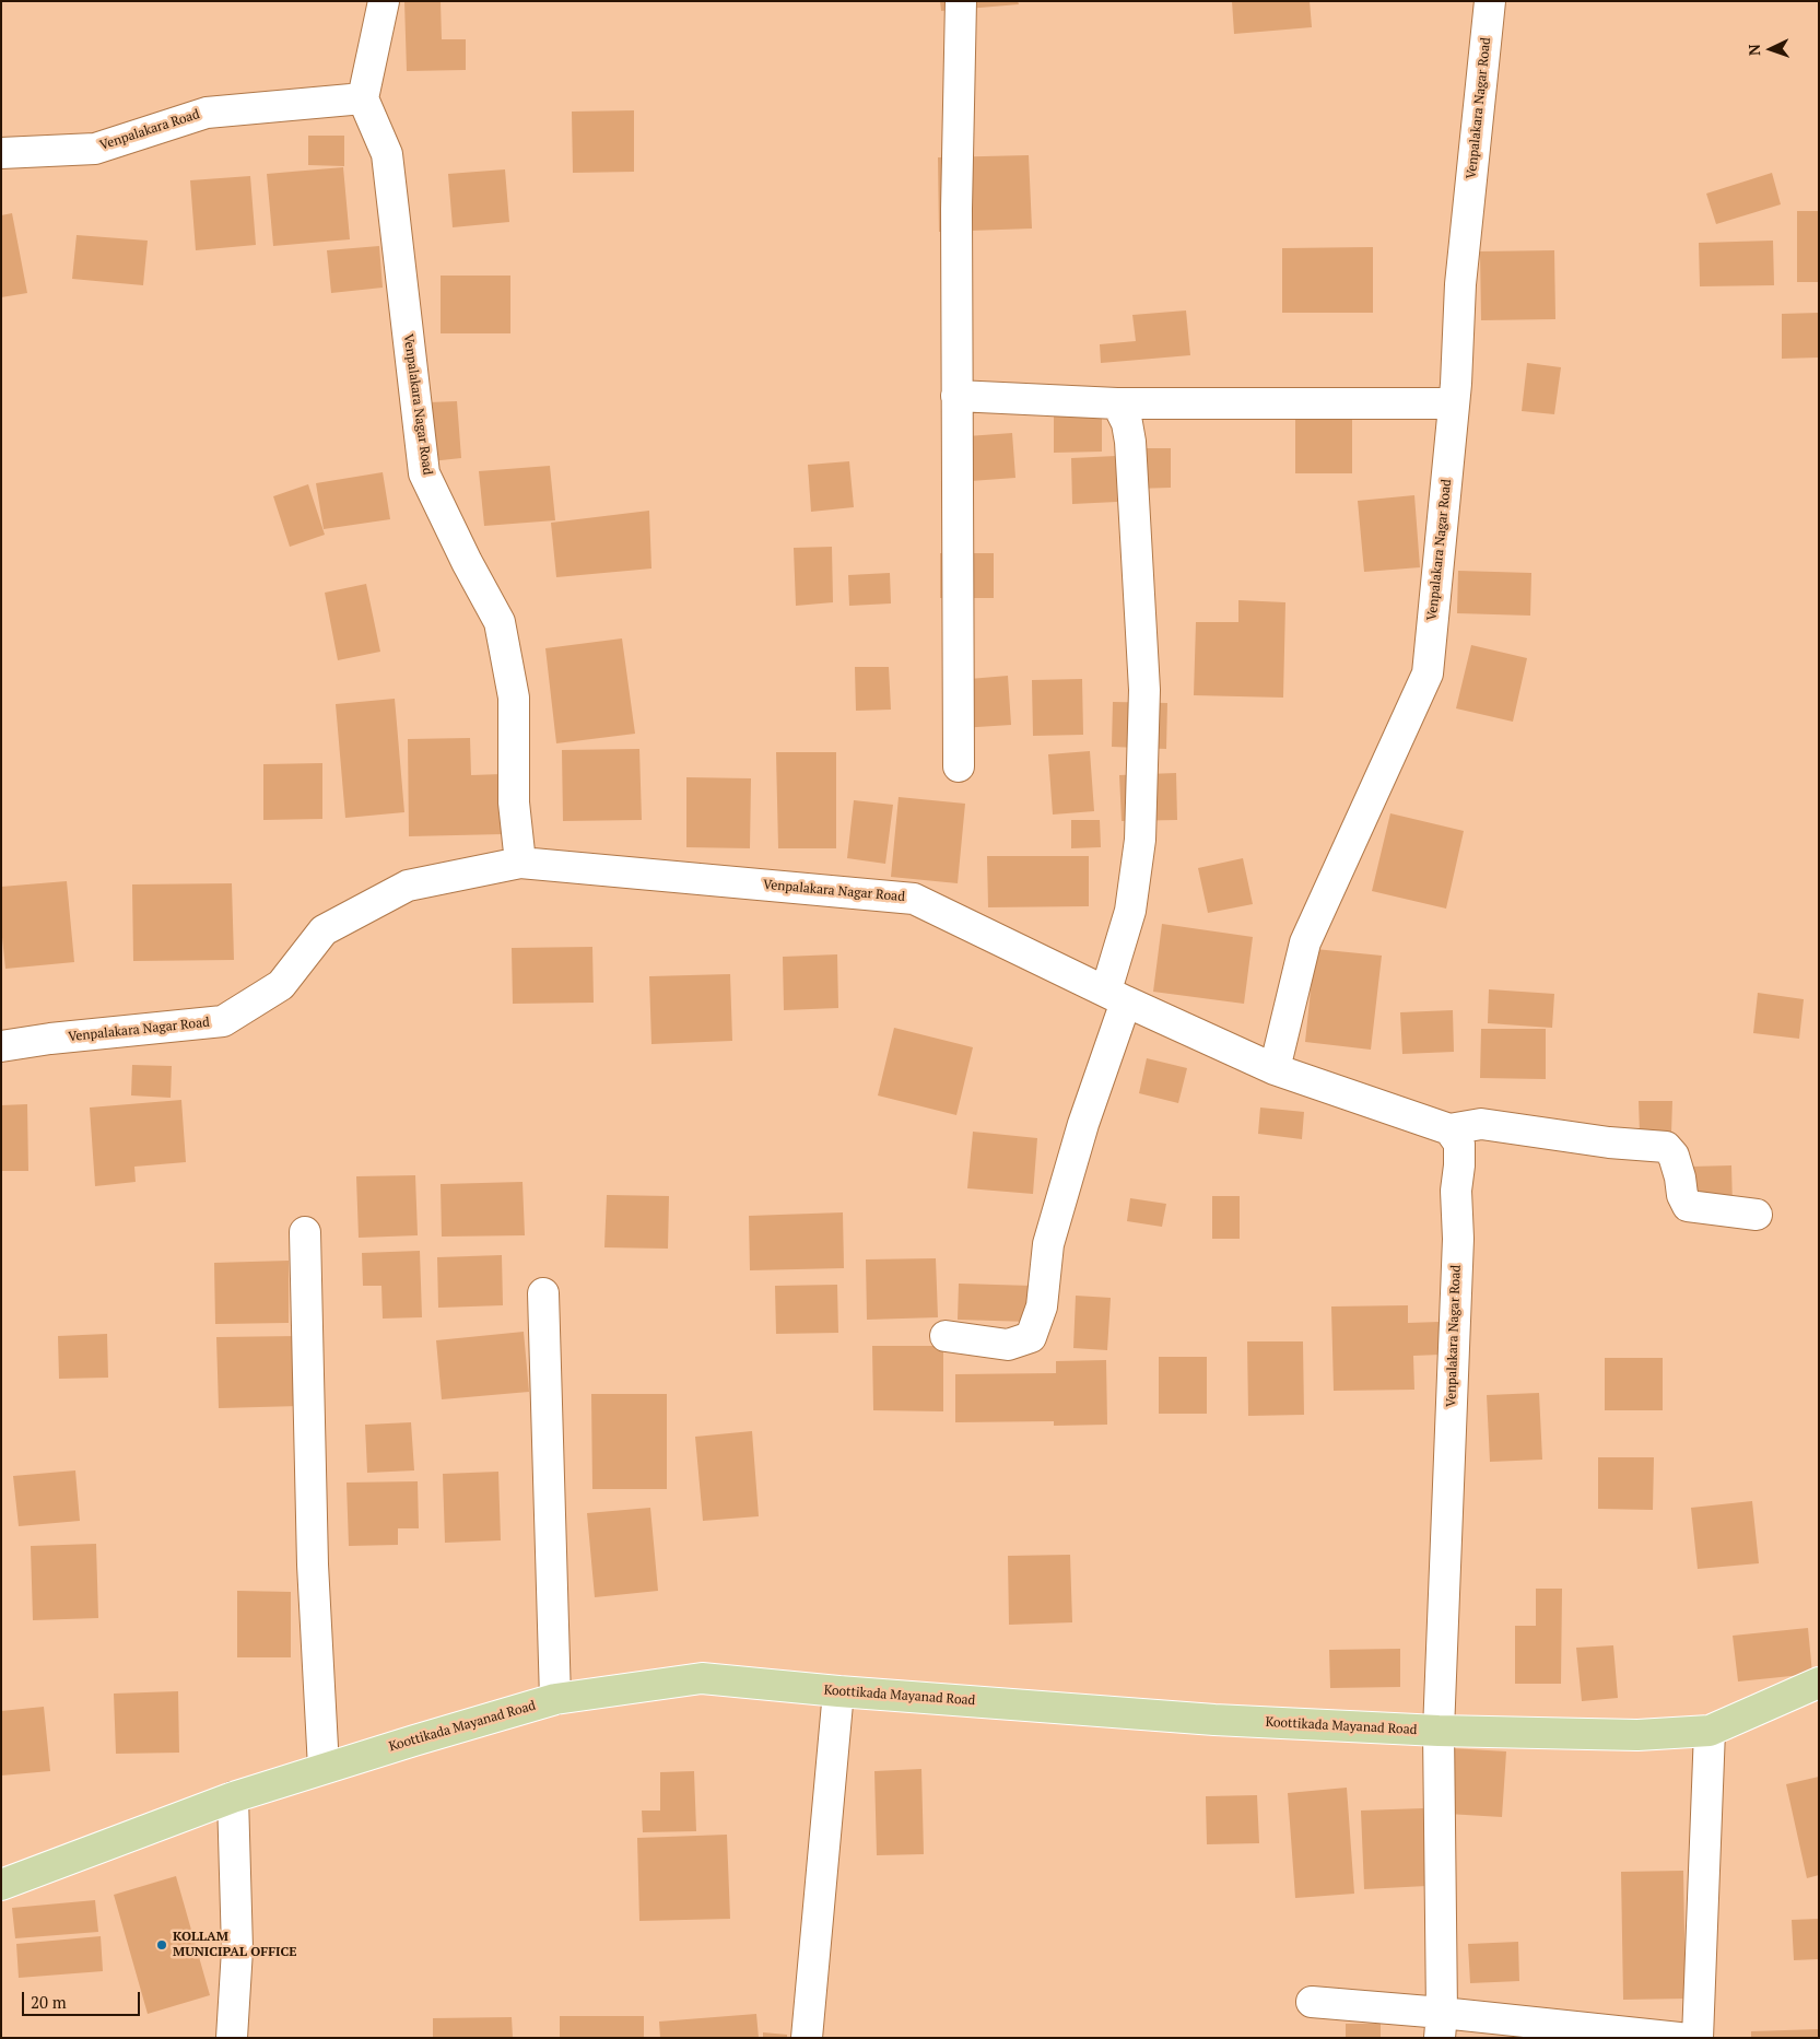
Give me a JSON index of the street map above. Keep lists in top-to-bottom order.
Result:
{
  "streets": {
    "main road": ["Koottikada Mayanad Road"],
    "street": ["Venpalakara Nagar Road", "Venpalakara Road"]
  },
  "crossings": [
    ["Venpalakara Nagar Road", "Venpalakara Road"],
    ["Venpalakara Nagar Road", "Koottikada Mayanad Road"]
  ],
  "places": ["KOLLAM MUNICIPAL OFFICE"],
  "scale_bar": "20 m",
  "north": "left"
}
